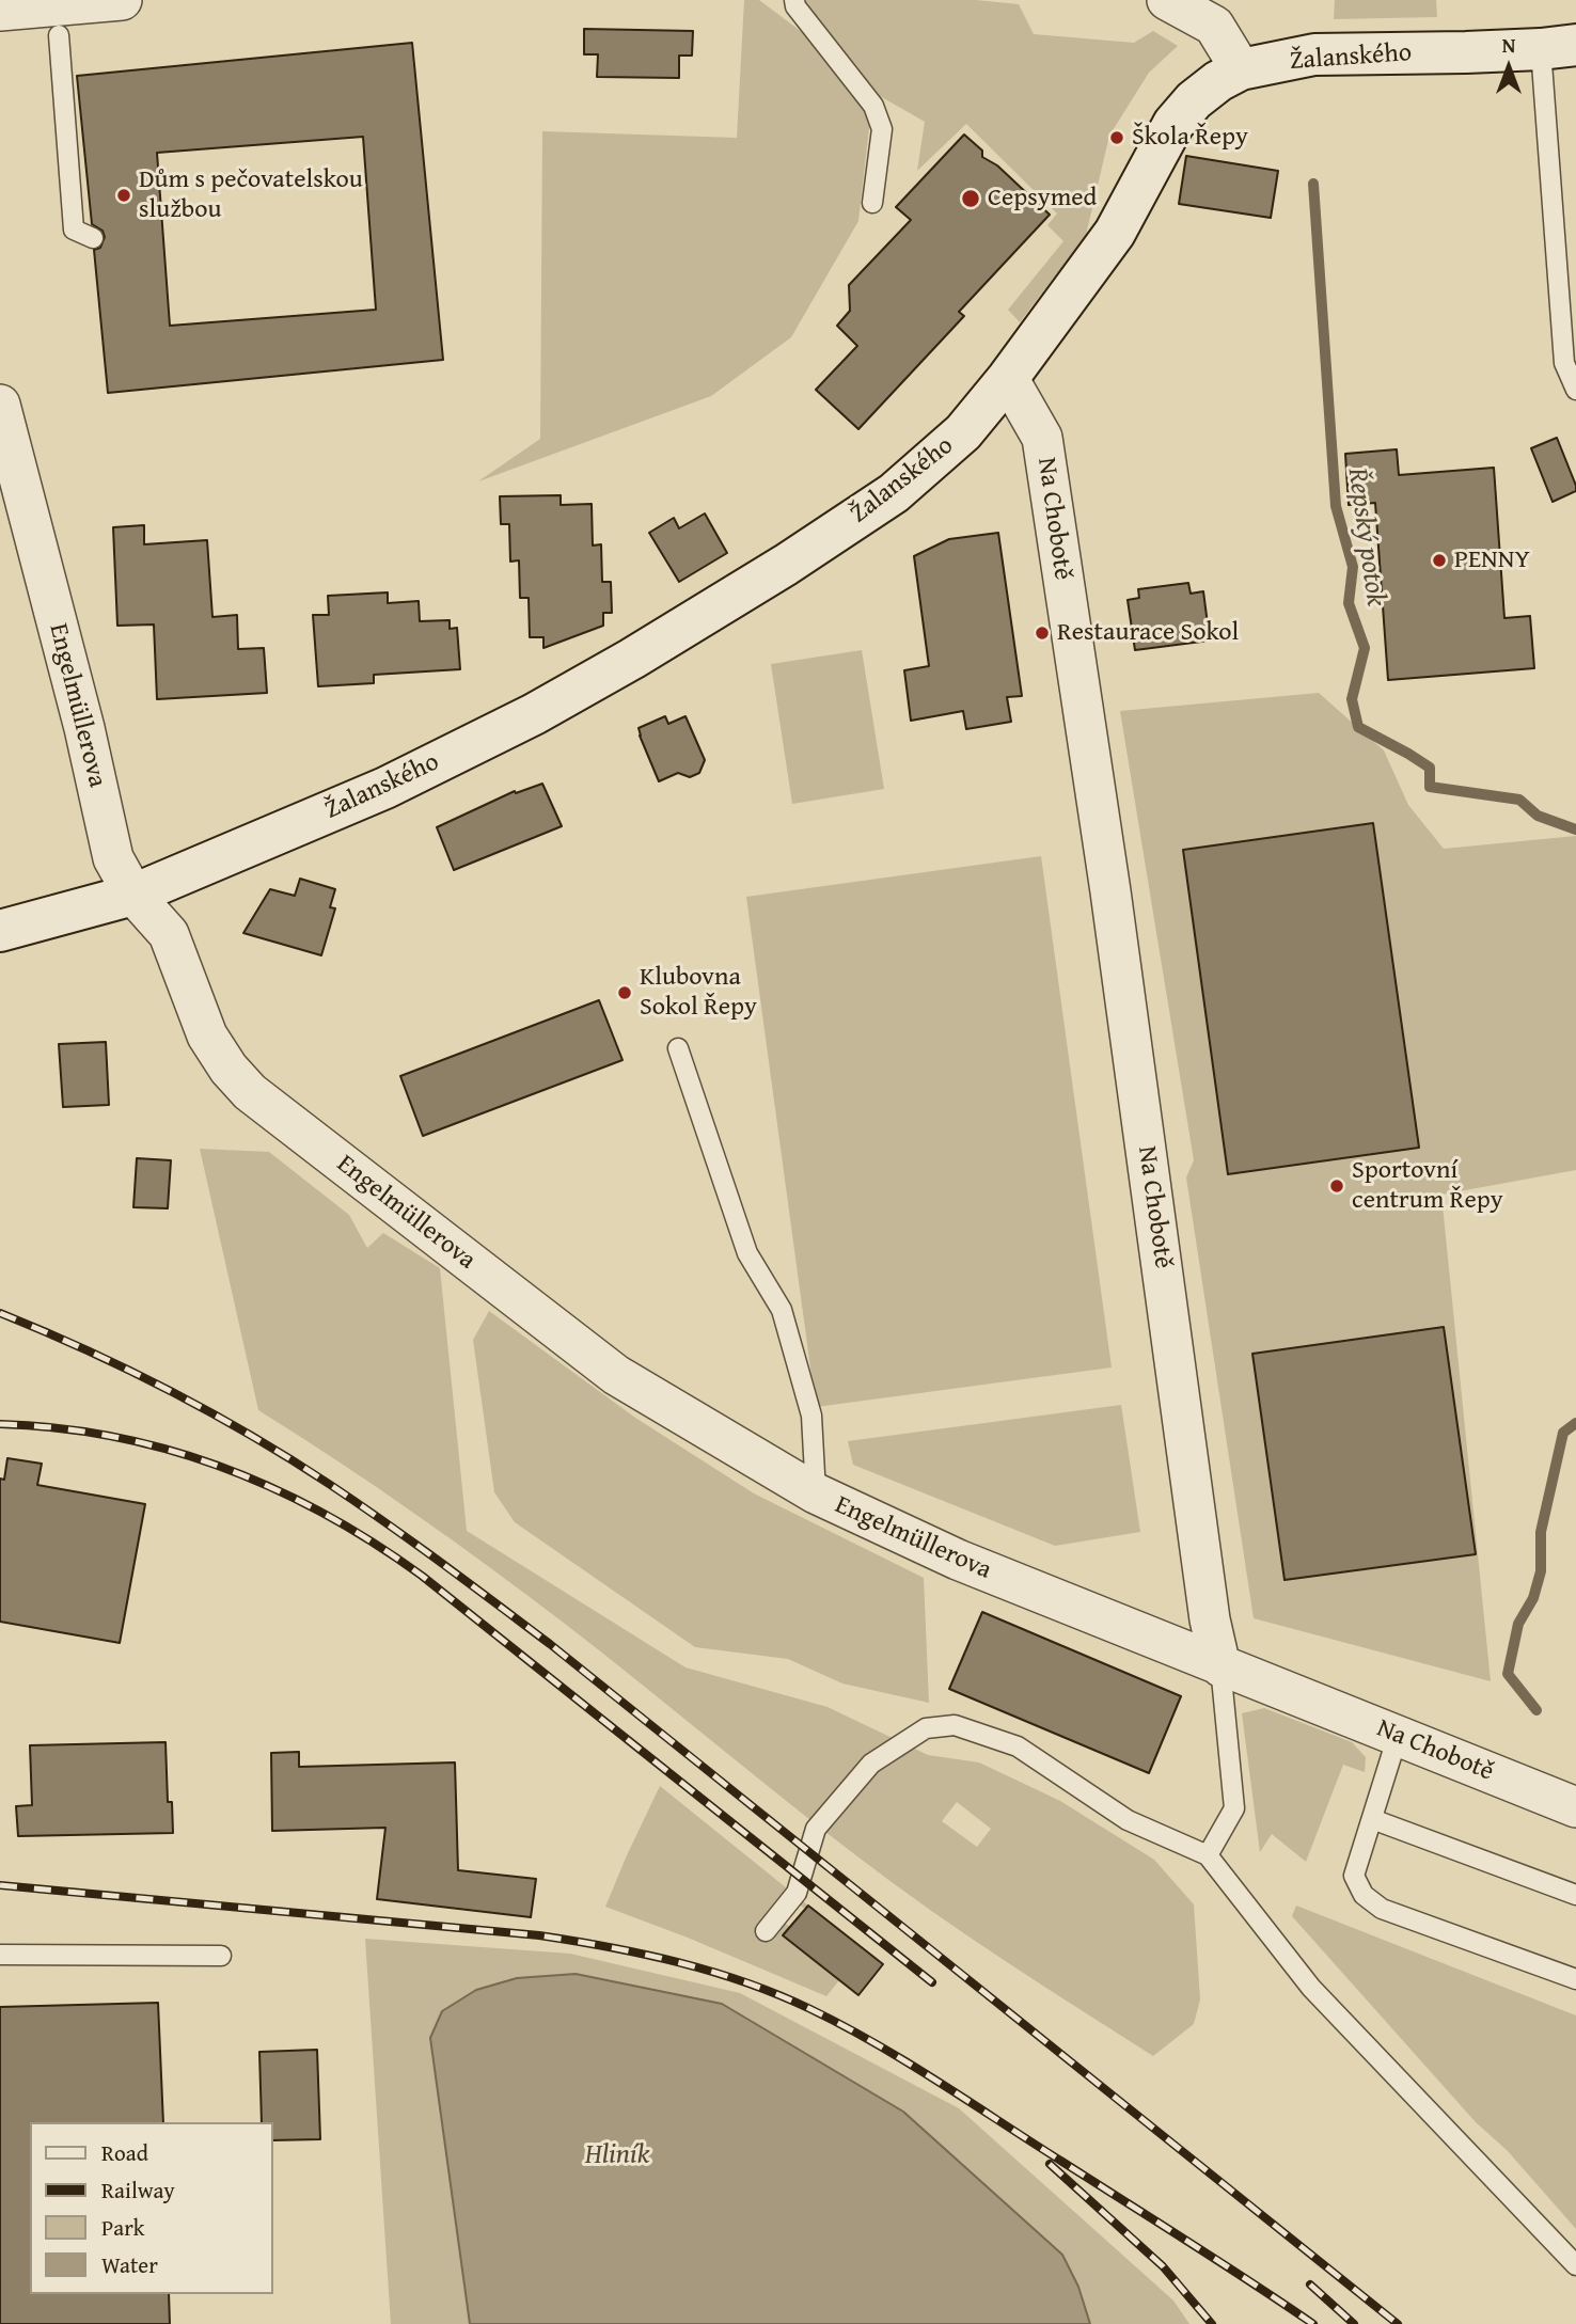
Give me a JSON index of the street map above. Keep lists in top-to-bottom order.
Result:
{
  "streets": {
    "street": ["Žalanského", "Na Chobotě", "Engelmüllerova"]
  },
  "crossings": [
    ["Žalanského", "Na Chobotě"],
    ["Žalanského", "Engelmüllerova"],
    ["Na Chobotě", "Engelmüllerova"]
  ],
  "water": ["Řepský potok", "Hliník"],
  "places": [
    "Škola Řepy",
    "Dům s pečovatelskou službou",
    "Cepsymed",
    "PENNY",
    "Restaurace Sokol",
    "Klubovna Sokol Řepy",
    "Sportovní centrum Řepy"
  ],
  "legend": [
    "Road",
    "Railway",
    "Park",
    "Water"
  ],
  "north": "top"
}
